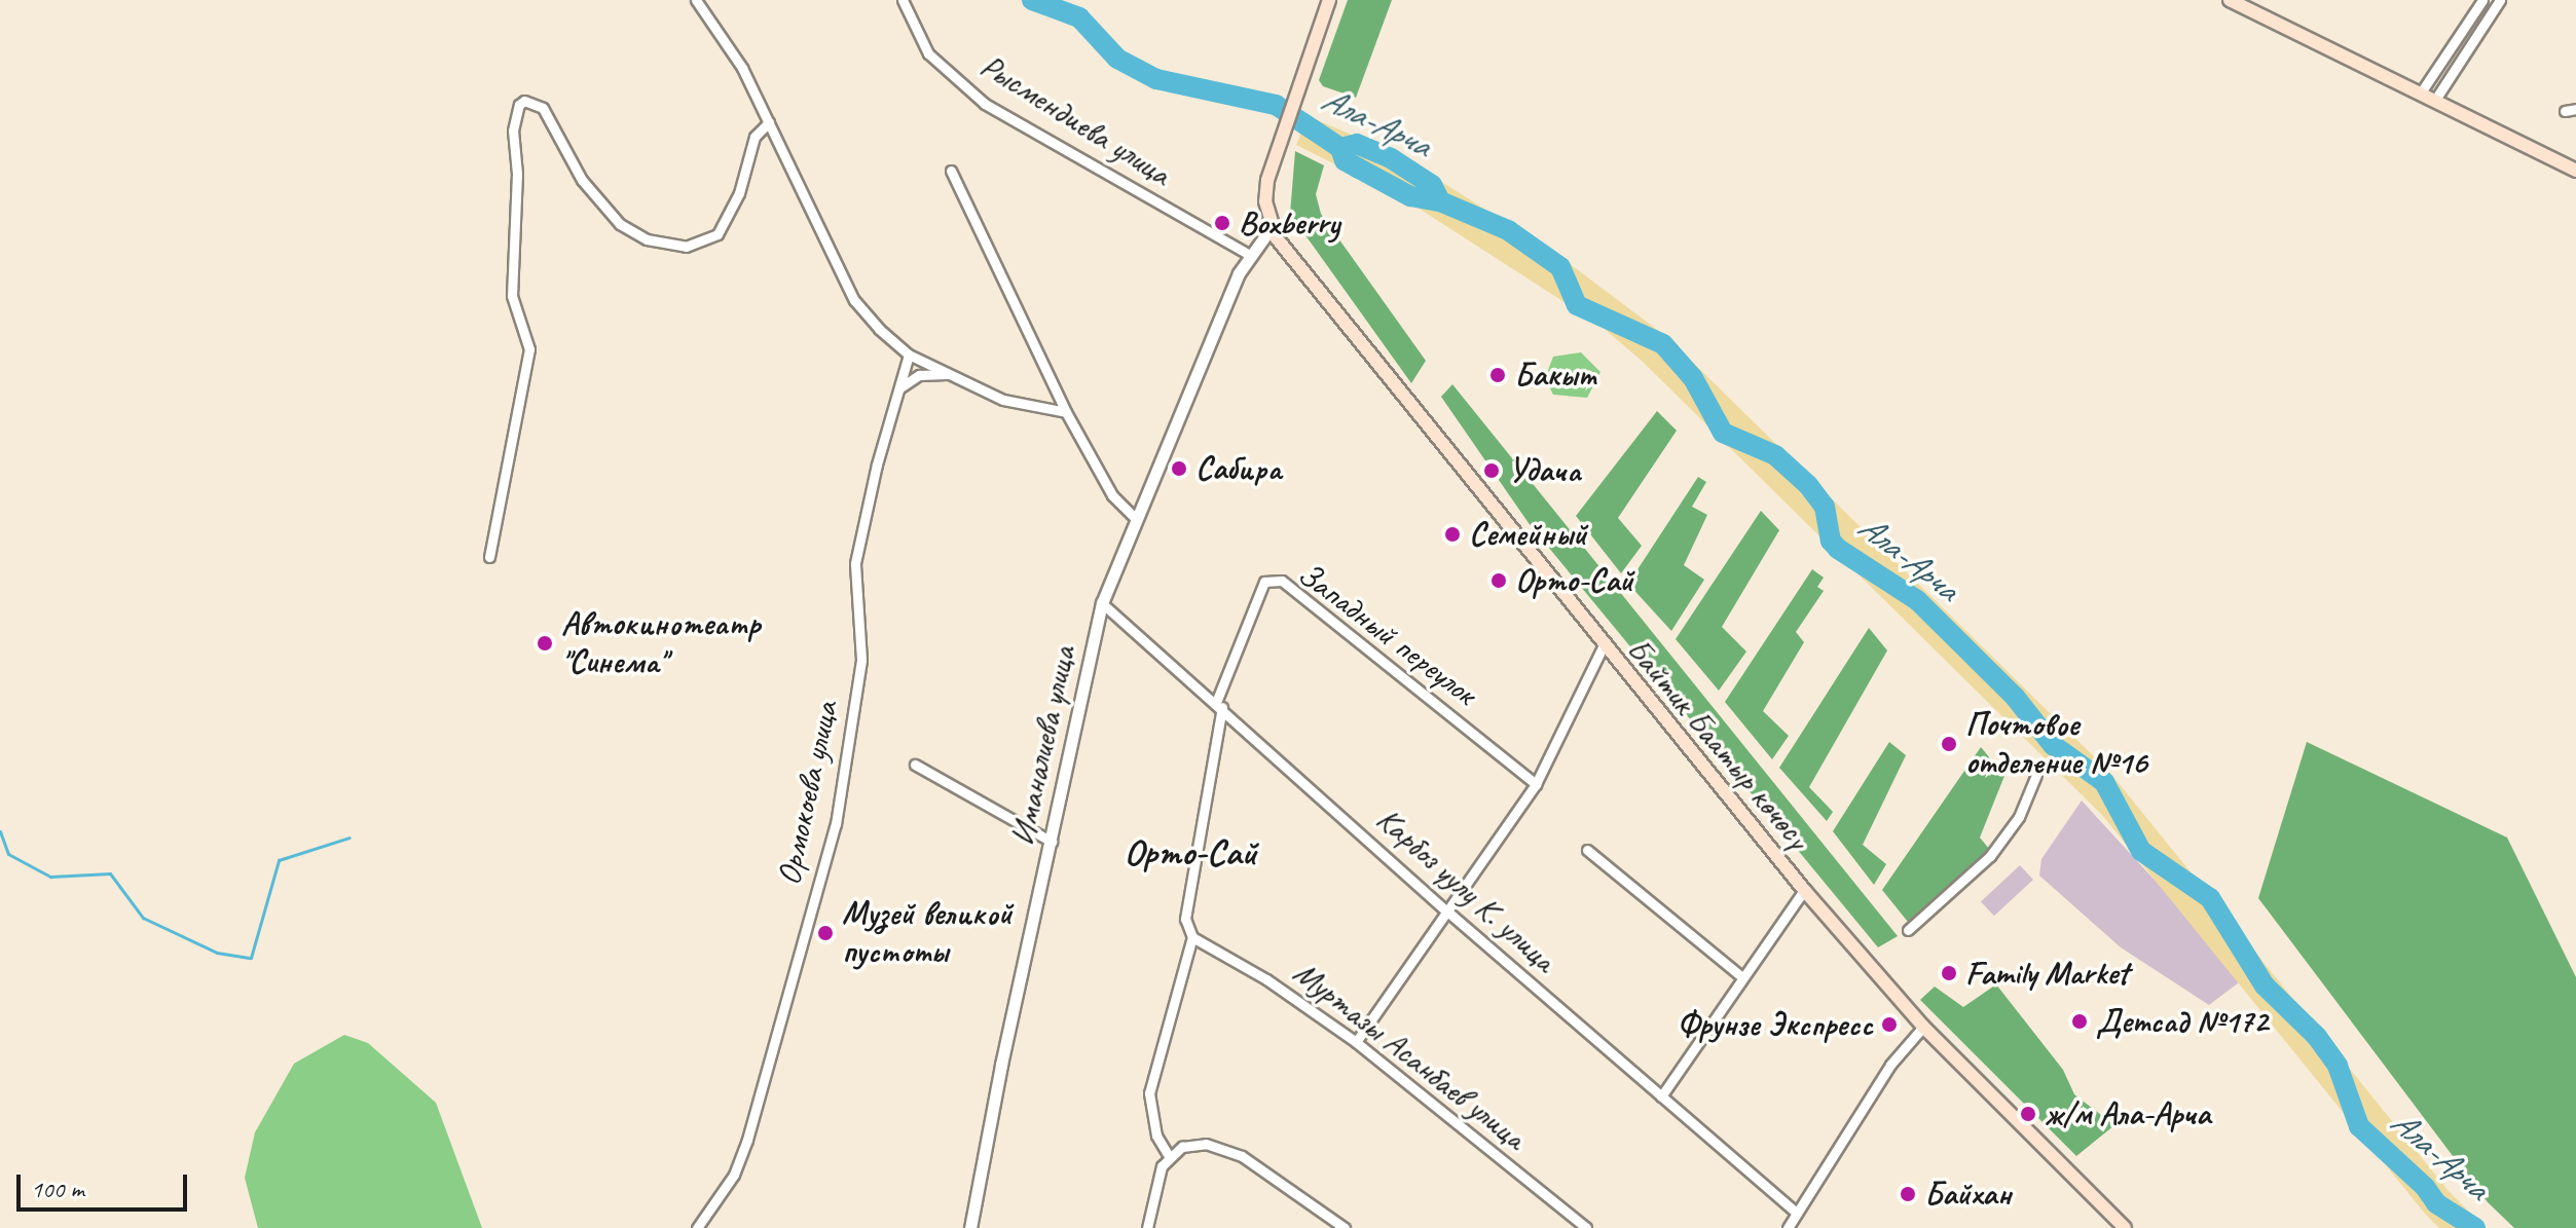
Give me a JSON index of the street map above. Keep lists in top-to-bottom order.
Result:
{
  "streets": {
    "main road": ["Байтик Баатыр көчөсү"],
    "street": [
      "Рысмендиева улица",
      "Западный переулок",
      "Иманалиева улица",
      "Ормокоева улица",
      "Карбоз уулу К. улица",
      "Муртазы Асанбаев улица"
    ]
  },
  "crossings": [
    ["Рысмендиева улица", "Иманалиева улица"],
    ["Западный переулок", "Карбоз уулу К. улица"],
    ["Байтик Баатыр көчөсү", "Иманалиева улица"],
    ["Иманалиева улица", "Карбоз уулу К. улица"]
  ],
  "districts": ["Орто-Сай"],
  "water": ["Ала-Арча"],
  "places": [
    "Boxberry",
    "Бакыт",
    "Сабира",
    "Удача",
    "Семейный",
    "Орто-Сай",
    "Автокинотеатр \"Синема\"",
    "Почтовое отделение №16",
    "Музей великой пустоты",
    "Family Market",
    "Детсад №172",
    "Фрунзе Экспресс",
    "ж/м Ала-Арча",
    "Байхан"
  ],
  "scale_bar": "100 m"
}
